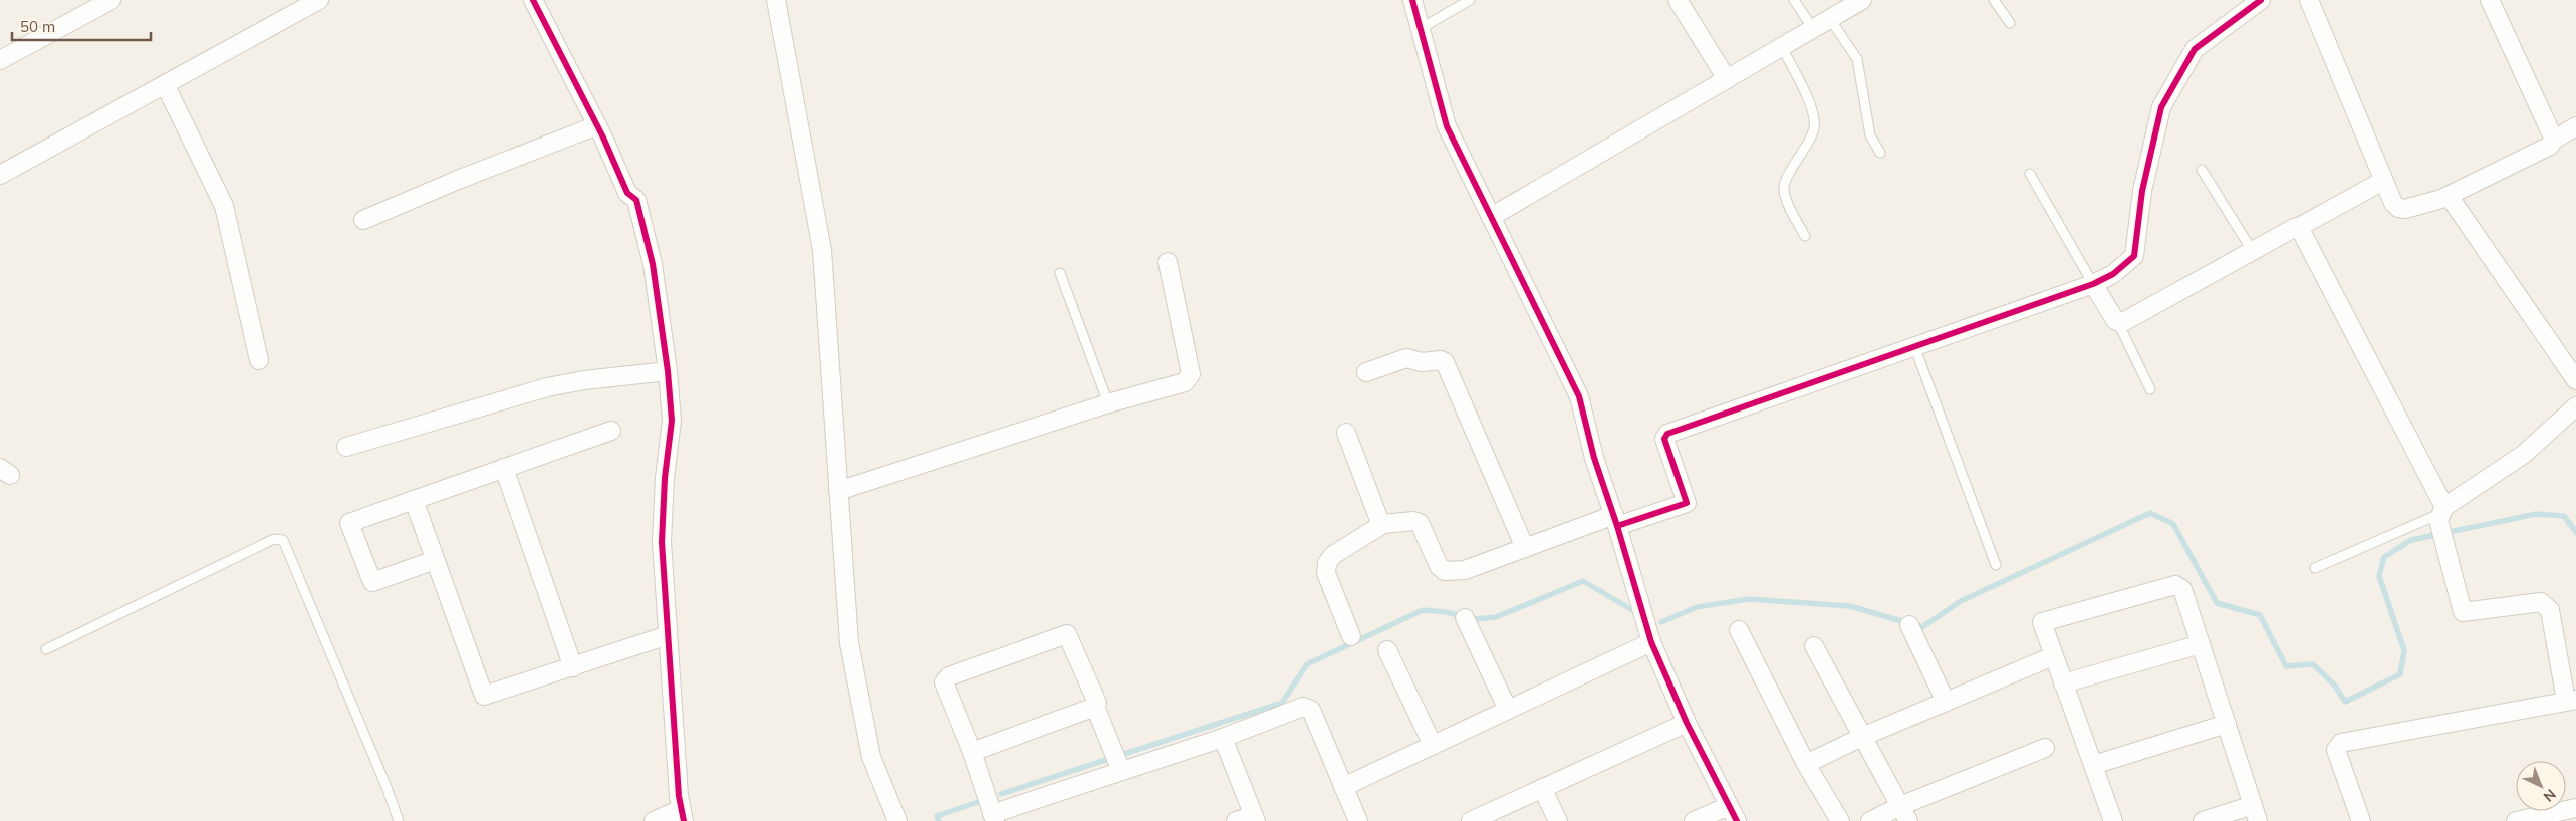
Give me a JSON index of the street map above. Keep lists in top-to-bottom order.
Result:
{
  "scale_bar": "50 m",
  "north": "bottom right"
}
